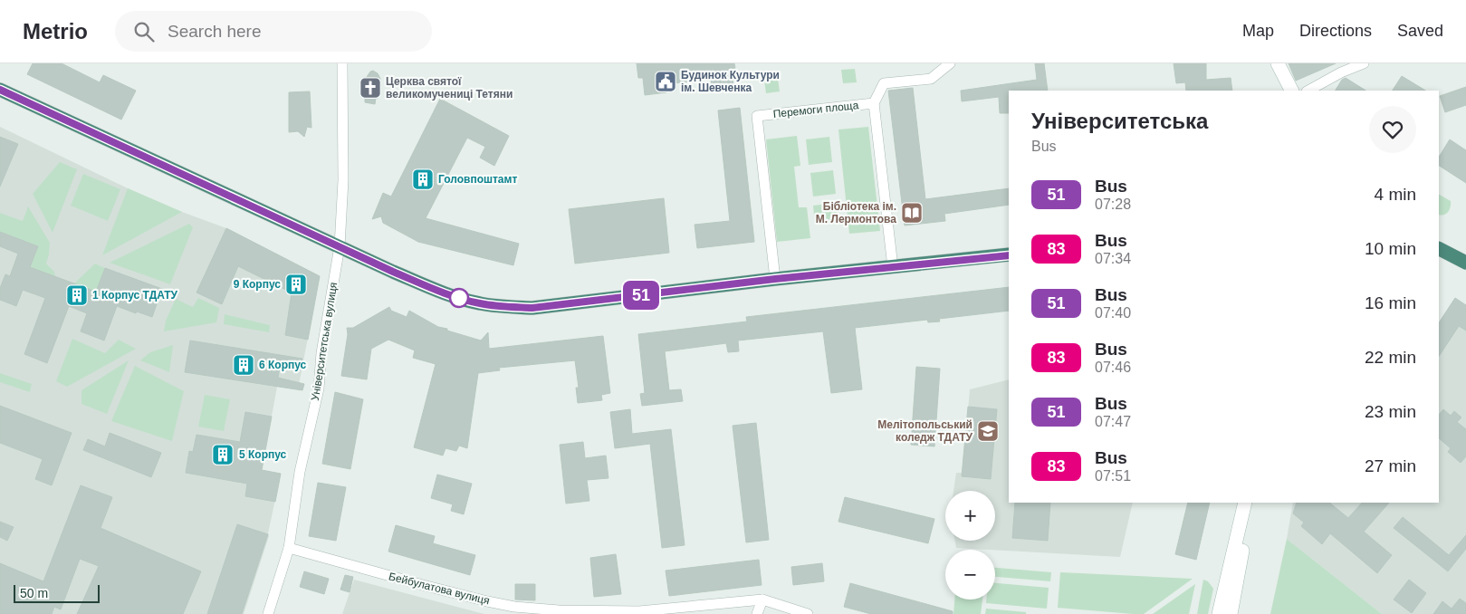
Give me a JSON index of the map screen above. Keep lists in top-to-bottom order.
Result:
{
  "streets": {
    "street": ["Перемоги площа", "Університетська вулиця", "Бейбулатова вулиця"]
  },
  "crossings": [
    ["Університетська вулиця", "Бейбулатова вулиця"]
  ],
  "places": {
    "public building": ["Будинок Культури ім. Шевченка"],
    "church": ["Церква святої великомучениці Тетяни"],
    "building": [
      "Головпоштамт",
      "9 Корпус",
      "1 Корпус ТДАТУ",
      "6 Корпус",
      "5 Корпус"
    ],
    "library": ["Бібліотека ім. М. Лермонтова"],
    "school or university": ["Мелітопольський коледж ТДАТУ"]
  },
  "lines": ["bus line 51"],
  "scale_bar": "50 m",
  "page": {
    "header": "Metrio",
    "search": "Search here",
    "nav": ["Map", "Directions", "Saved"],
    "on_map": "51",
    "heading": ["Університетська", "Bus"],
    "list": [
      {
        "mark": "51",
        "name": "Bus",
        "note": "07:28",
        "value": "4 min"
      },
      {
        "mark": "83",
        "name": "Bus",
        "note": "07:34",
        "value": "10 min"
      },
      {
        "mark": "51",
        "name": "Bus",
        "note": "07:40",
        "value": "16 min"
      },
      {
        "mark": "83",
        "name": "Bus",
        "note": "07:46",
        "value": "22 min"
      },
      {
        "mark": "51",
        "name": "Bus",
        "note": "07:47",
        "value": "23 min"
      },
      {
        "mark": "83",
        "name": "Bus",
        "note": "07:51",
        "value": "27 min"
      }
    ],
    "map_buttons": ["+", "−"],
    "scale": "50 m"
  }
}
